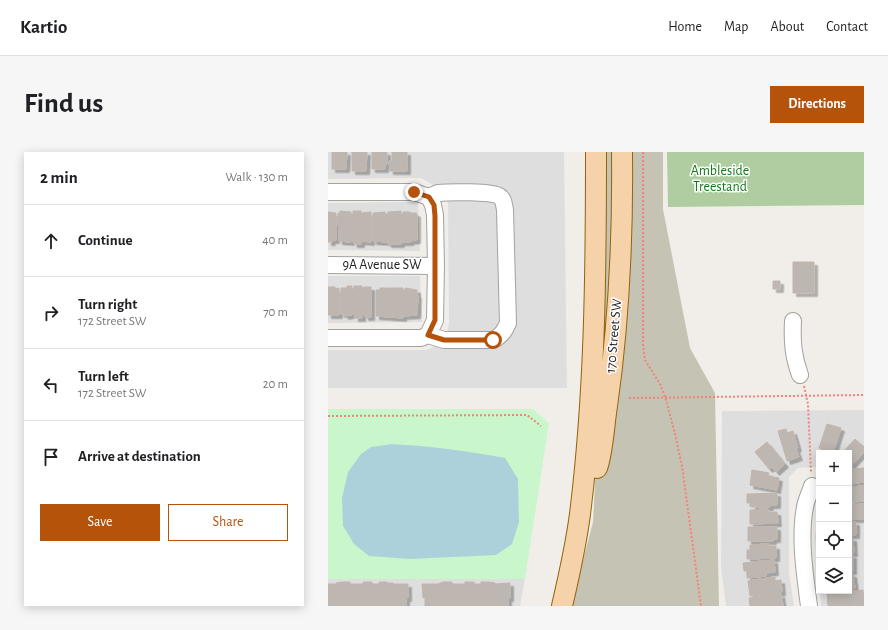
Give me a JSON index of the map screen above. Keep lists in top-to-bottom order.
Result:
{
  "streets": {
    "main road": ["170 Street SW"],
    "street": ["9A Avenue SW"]
  },
  "parks": ["Ambleside Treestand"],
  "page": {
    "header": "Kartio",
    "nav": [
      "Home",
      "Map",
      "About",
      "Contact"
    ],
    "buttons": [
      "Directions",
      ["Save", "Share"]
    ],
    "title": "Find us",
    "heading": ["2 min", "Walk · 130 m"],
    "list": [
      ["Continue", "40 m"],
      ["Turn right", "172 Street SW", "70 m"],
      ["Turn left", "172 Street SW", "20 m"],
      "Arrive at destination"
    ],
    "map_buttons": ["+", "−"]
  }
}
